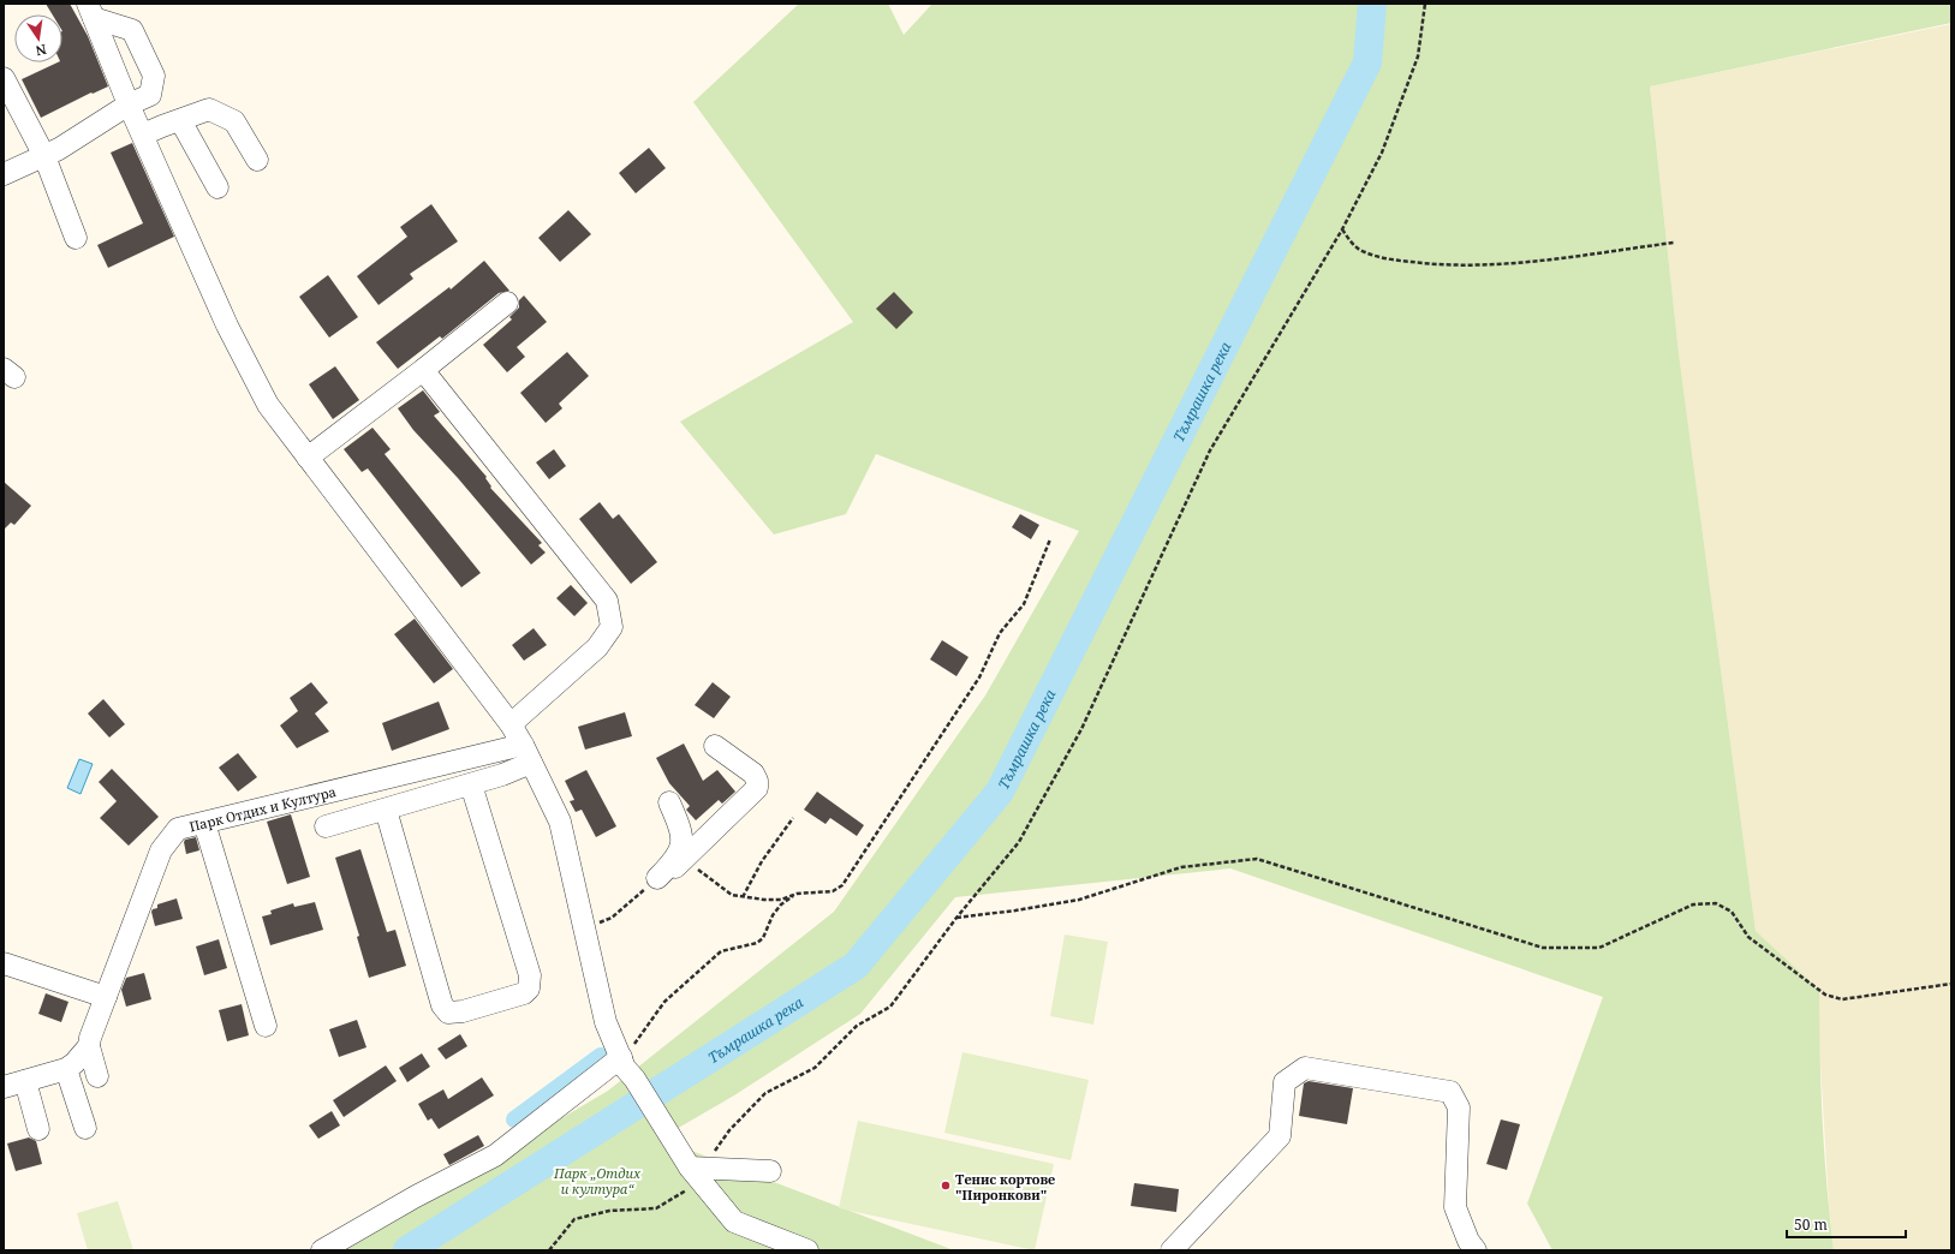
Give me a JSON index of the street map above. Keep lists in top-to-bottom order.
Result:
{
  "streets": {
    "street": ["Парк Отдих и Култура"]
  },
  "water": ["Тъмрашка река"],
  "parks": ["Парк „Отдих и култура“"],
  "places": ["Тенис кортове \"Пиронкови\""],
  "scale_bar": "50 m",
  "north": "bottom"
}
